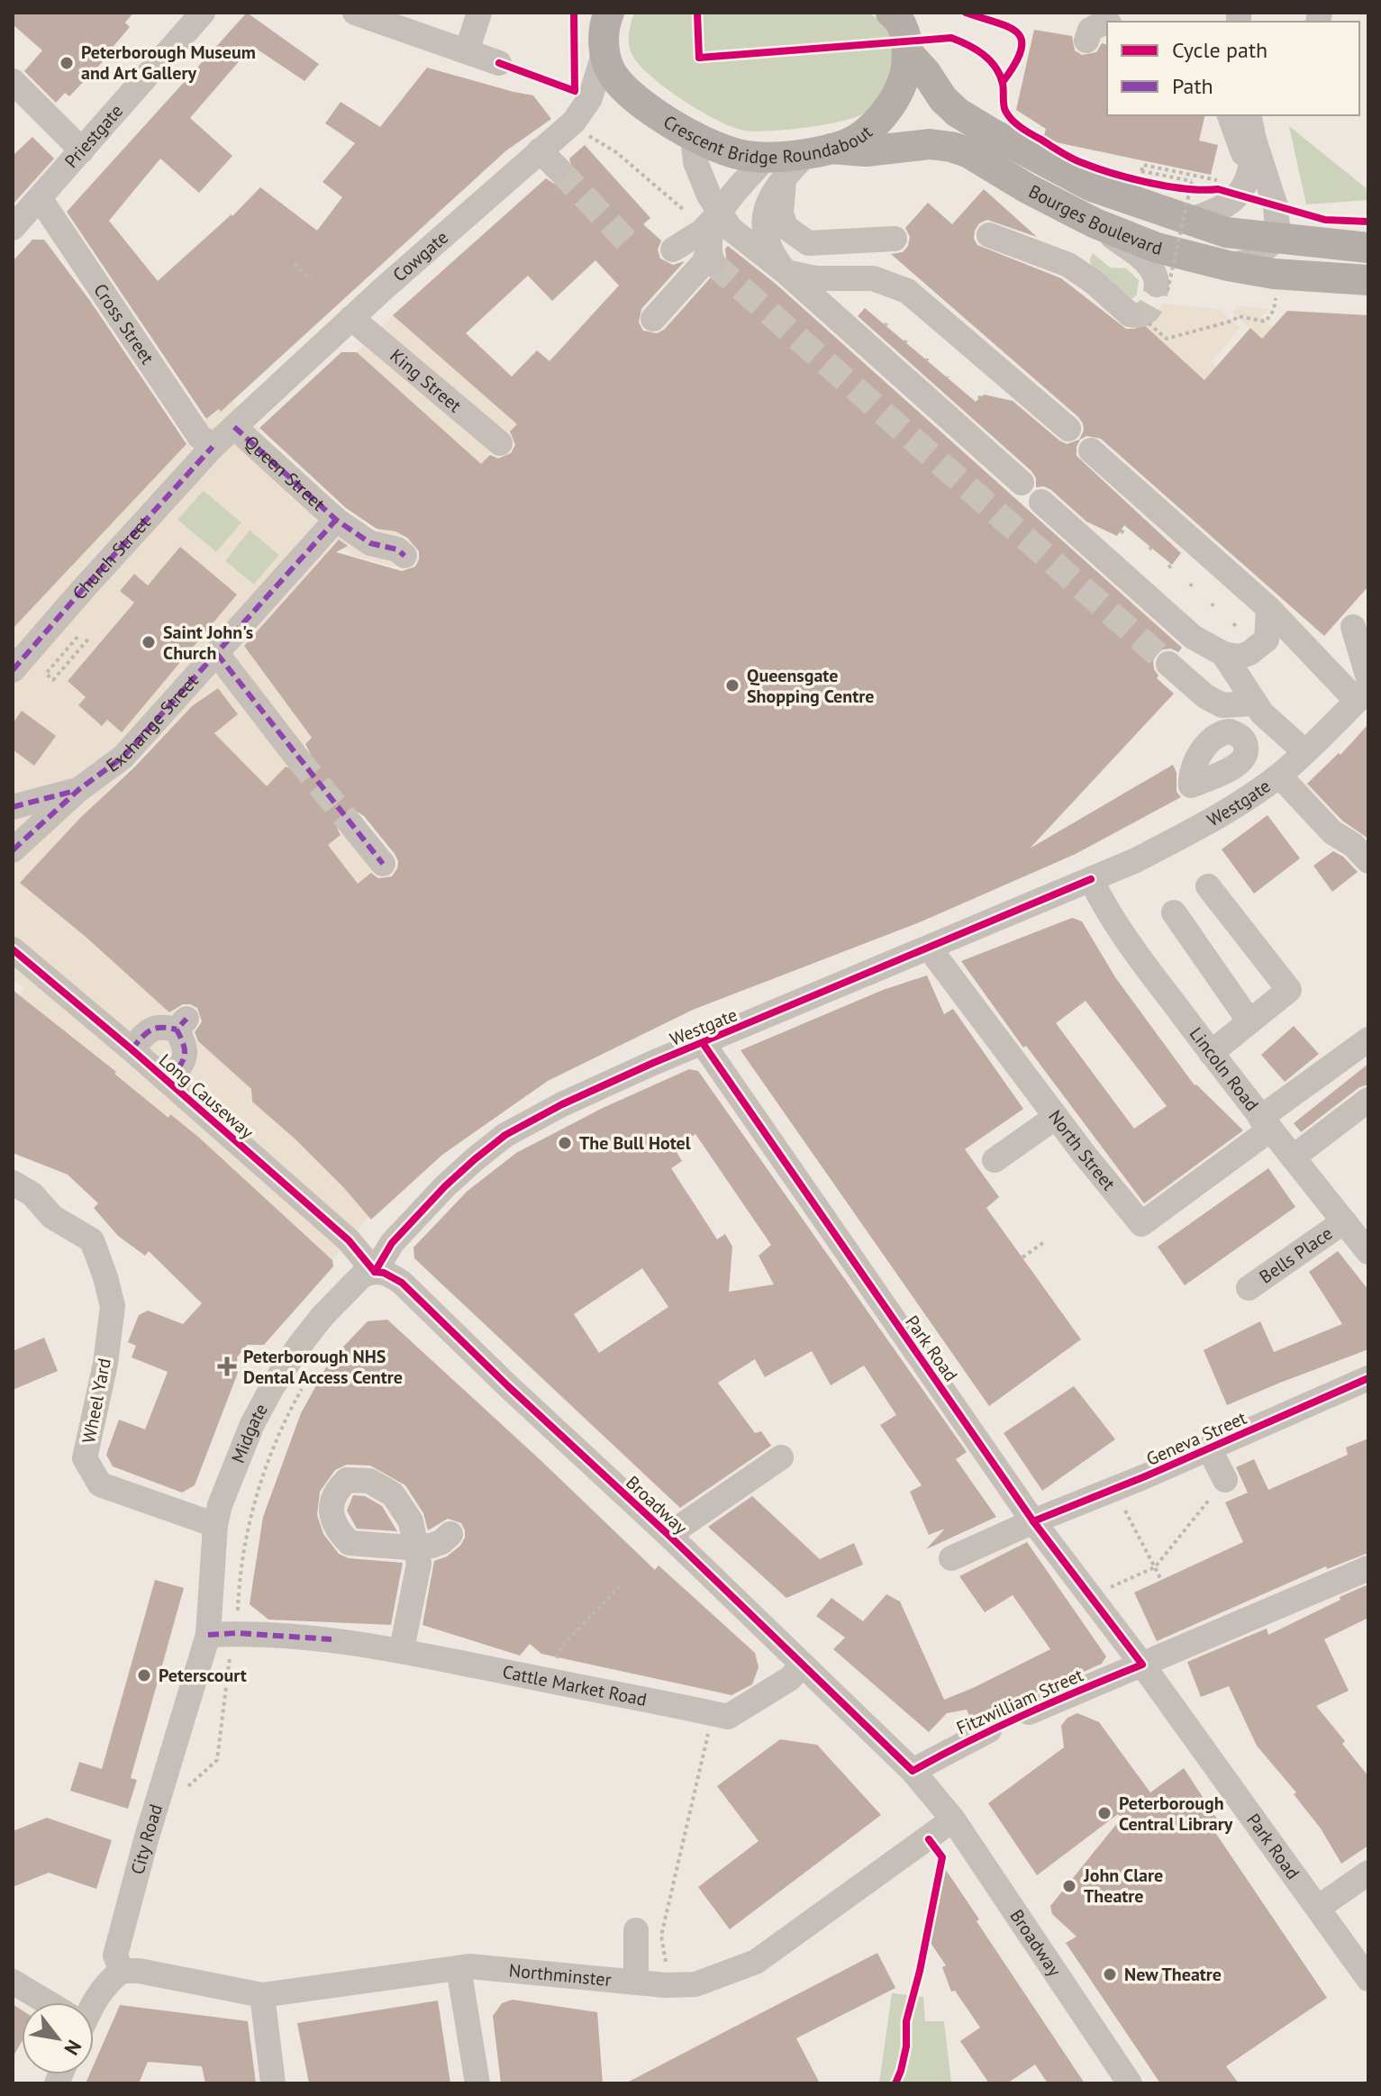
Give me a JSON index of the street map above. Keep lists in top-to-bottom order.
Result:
{
  "streets": {
    "main road": ["Crescent Bridge Roundabout", "Bourges Boulevard"],
    "street": [
      "Priestgate",
      "Cowgate",
      "Cross Street",
      "King Street",
      "Queen Street",
      "Church Street",
      "Exchange Street",
      "Westgate",
      "Lincoln Road",
      "Long Causeway",
      "North Street",
      "Bells Place",
      "Park Road",
      "Wheel Yard",
      "Midgate",
      "Geneva Street",
      "Broadway",
      "Cattle Market Road",
      "Fitzwilliam Street",
      "City Road",
      "Northminster"
    ]
  },
  "crossings": [
    ["Crescent Bridge Roundabout", "Bourges Boulevard"],
    ["Crescent Bridge Roundabout", "Cowgate"],
    ["Priestgate", "Cross Street"],
    ["Cowgate", "Cross Street"],
    ["Cowgate", "King Street"],
    ["Cowgate", "Queen Street"],
    ["Cowgate", "Church Street"],
    ["Cross Street", "Church Street"],
    ["Queen Street", "Exchange Street"],
    ["Westgate", "Lincoln Road"],
    ["Westgate", "Long Causeway"],
    ["Westgate", "North Street"],
    ["Westgate", "Park Road"],
    ["Westgate", "Midgate"],
    ["Westgate", "Broadway"],
    ["Lincoln Road", "North Street"],
    ["Lincoln Road", "Bells Place"],
    ["Long Causeway", "Midgate"],
    ["Long Causeway", "Broadway"],
    ["Park Road", "Geneva Street"],
    ["Park Road", "Fitzwilliam Street"],
    ["Wheel Yard", "Midgate"],
    ["Midgate", "Broadway"],
    ["Midgate", "Cattle Market Road"],
    ["Midgate", "City Road"],
    ["Broadway", "Cattle Market Road"],
    ["Broadway", "Fitzwilliam Street"],
    ["Broadway", "Northminster"],
    ["Cattle Market Road", "City Road"],
    ["City Road", "Northminster"]
  ],
  "places": {
    "other": [
      "Peterborough Museum and Art Gallery",
      "Saint John's Church",
      "Queensgate Shopping Centre",
      "The Bull Hotel",
      "Peterscourt",
      "Peterborough Central Library",
      "John Clare Theatre",
      "New Theatre"
    ],
    "health": ["Peterborough NHS Dental Access Centre"]
  },
  "legend": ["Cycle path", "Path"],
  "north": "bottom right"
}
